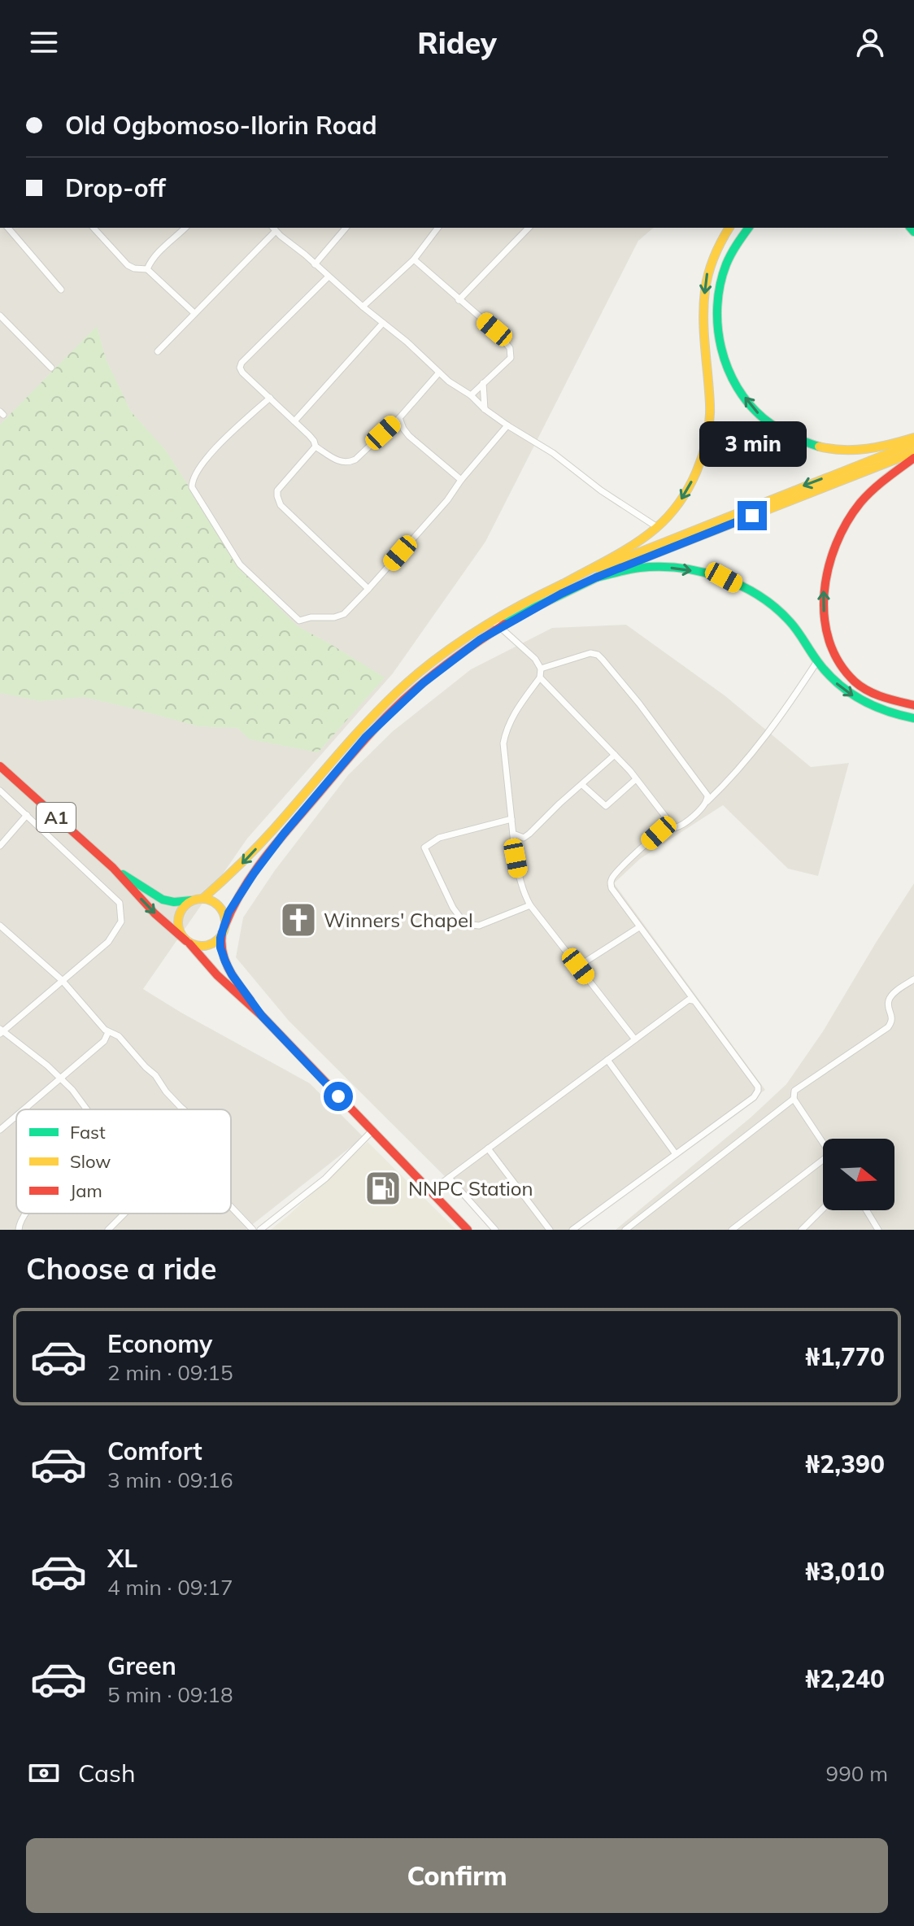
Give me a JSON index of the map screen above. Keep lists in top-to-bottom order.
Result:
{
  "streets": {
    "main road": ["A1"]
  },
  "places": {
    "church": ["Winners' Chapel"],
    "fuel station": ["NNPC Station"]
  },
  "legend": ["Fast", "Slow", "Jam"],
  "north": "right",
  "page": {
    "header": "Ridey",
    "banner": ["Old Ogbomoso-Ilorin Road", "Drop-off"],
    "bubble": "3 min",
    "heading": "Choose a ride",
    "list": [
      {
        "name": "Economy",
        "note": "2 min · 09:15",
        "value": "₦1,770"
      },
      {
        "name": "Comfort",
        "note": "3 min · 09:16",
        "value": "₦2,390"
      },
      {
        "name": "XL",
        "note": "4 min · 09:17",
        "value": "₦3,010"
      },
      {
        "name": "Green",
        "note": "5 min · 09:18",
        "value": "₦2,240"
      }
    ],
    "pay": ["Cash", "990 m"],
    "buttons": "Confirm"
  }
}
